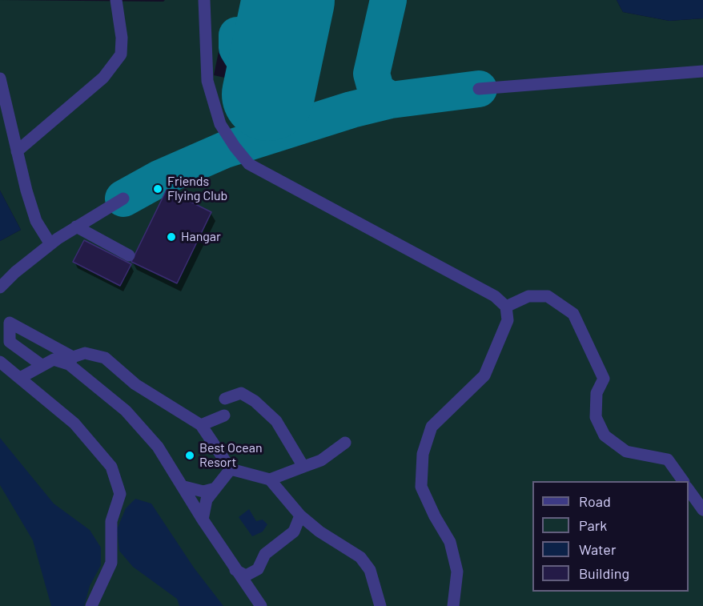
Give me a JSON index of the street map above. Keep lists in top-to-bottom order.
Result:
{
  "places": ["Friends Flying Club", "Hangar", "Best Ocean Resort"],
  "legend": [
    "Road",
    "Park",
    "Water",
    "Building"
  ]
}
